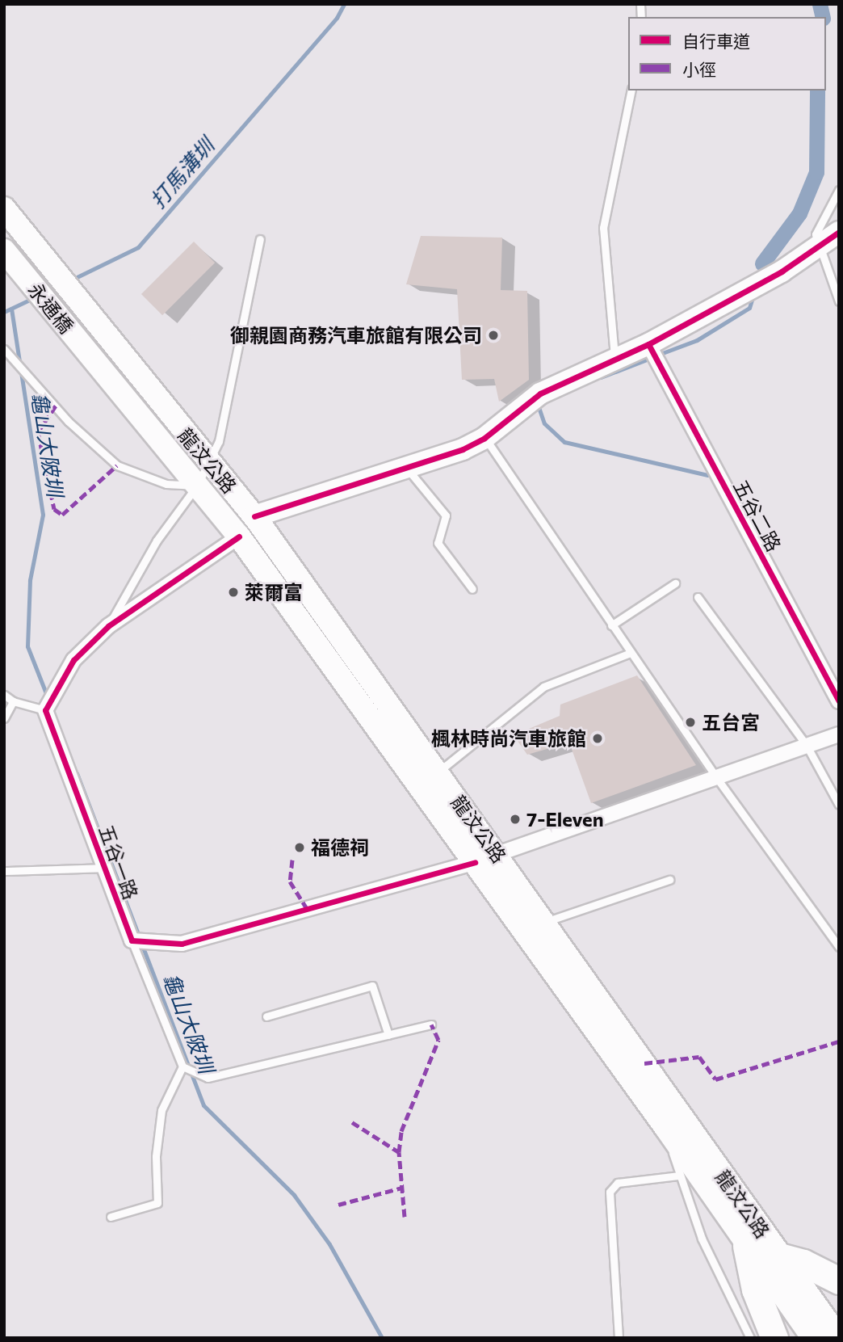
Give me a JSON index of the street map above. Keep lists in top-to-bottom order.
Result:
{
  "streets": {
    "main road": ["永通橋", "龍汶公路"],
    "street": ["五谷二路", "五谷一路"]
  },
  "crossings": [
    ["永通橋", "龍汶公路"]
  ],
  "water": ["打馬溝圳", "龜山大陂圳"],
  "places": [
    "御親園商務汽車旅館有限公司",
    "萊爾富",
    "五台宮",
    "楓林時尚汽車旅館",
    "7-Eleven",
    "福德祠"
  ],
  "legend": ["自行車道", "小徑"]
}
